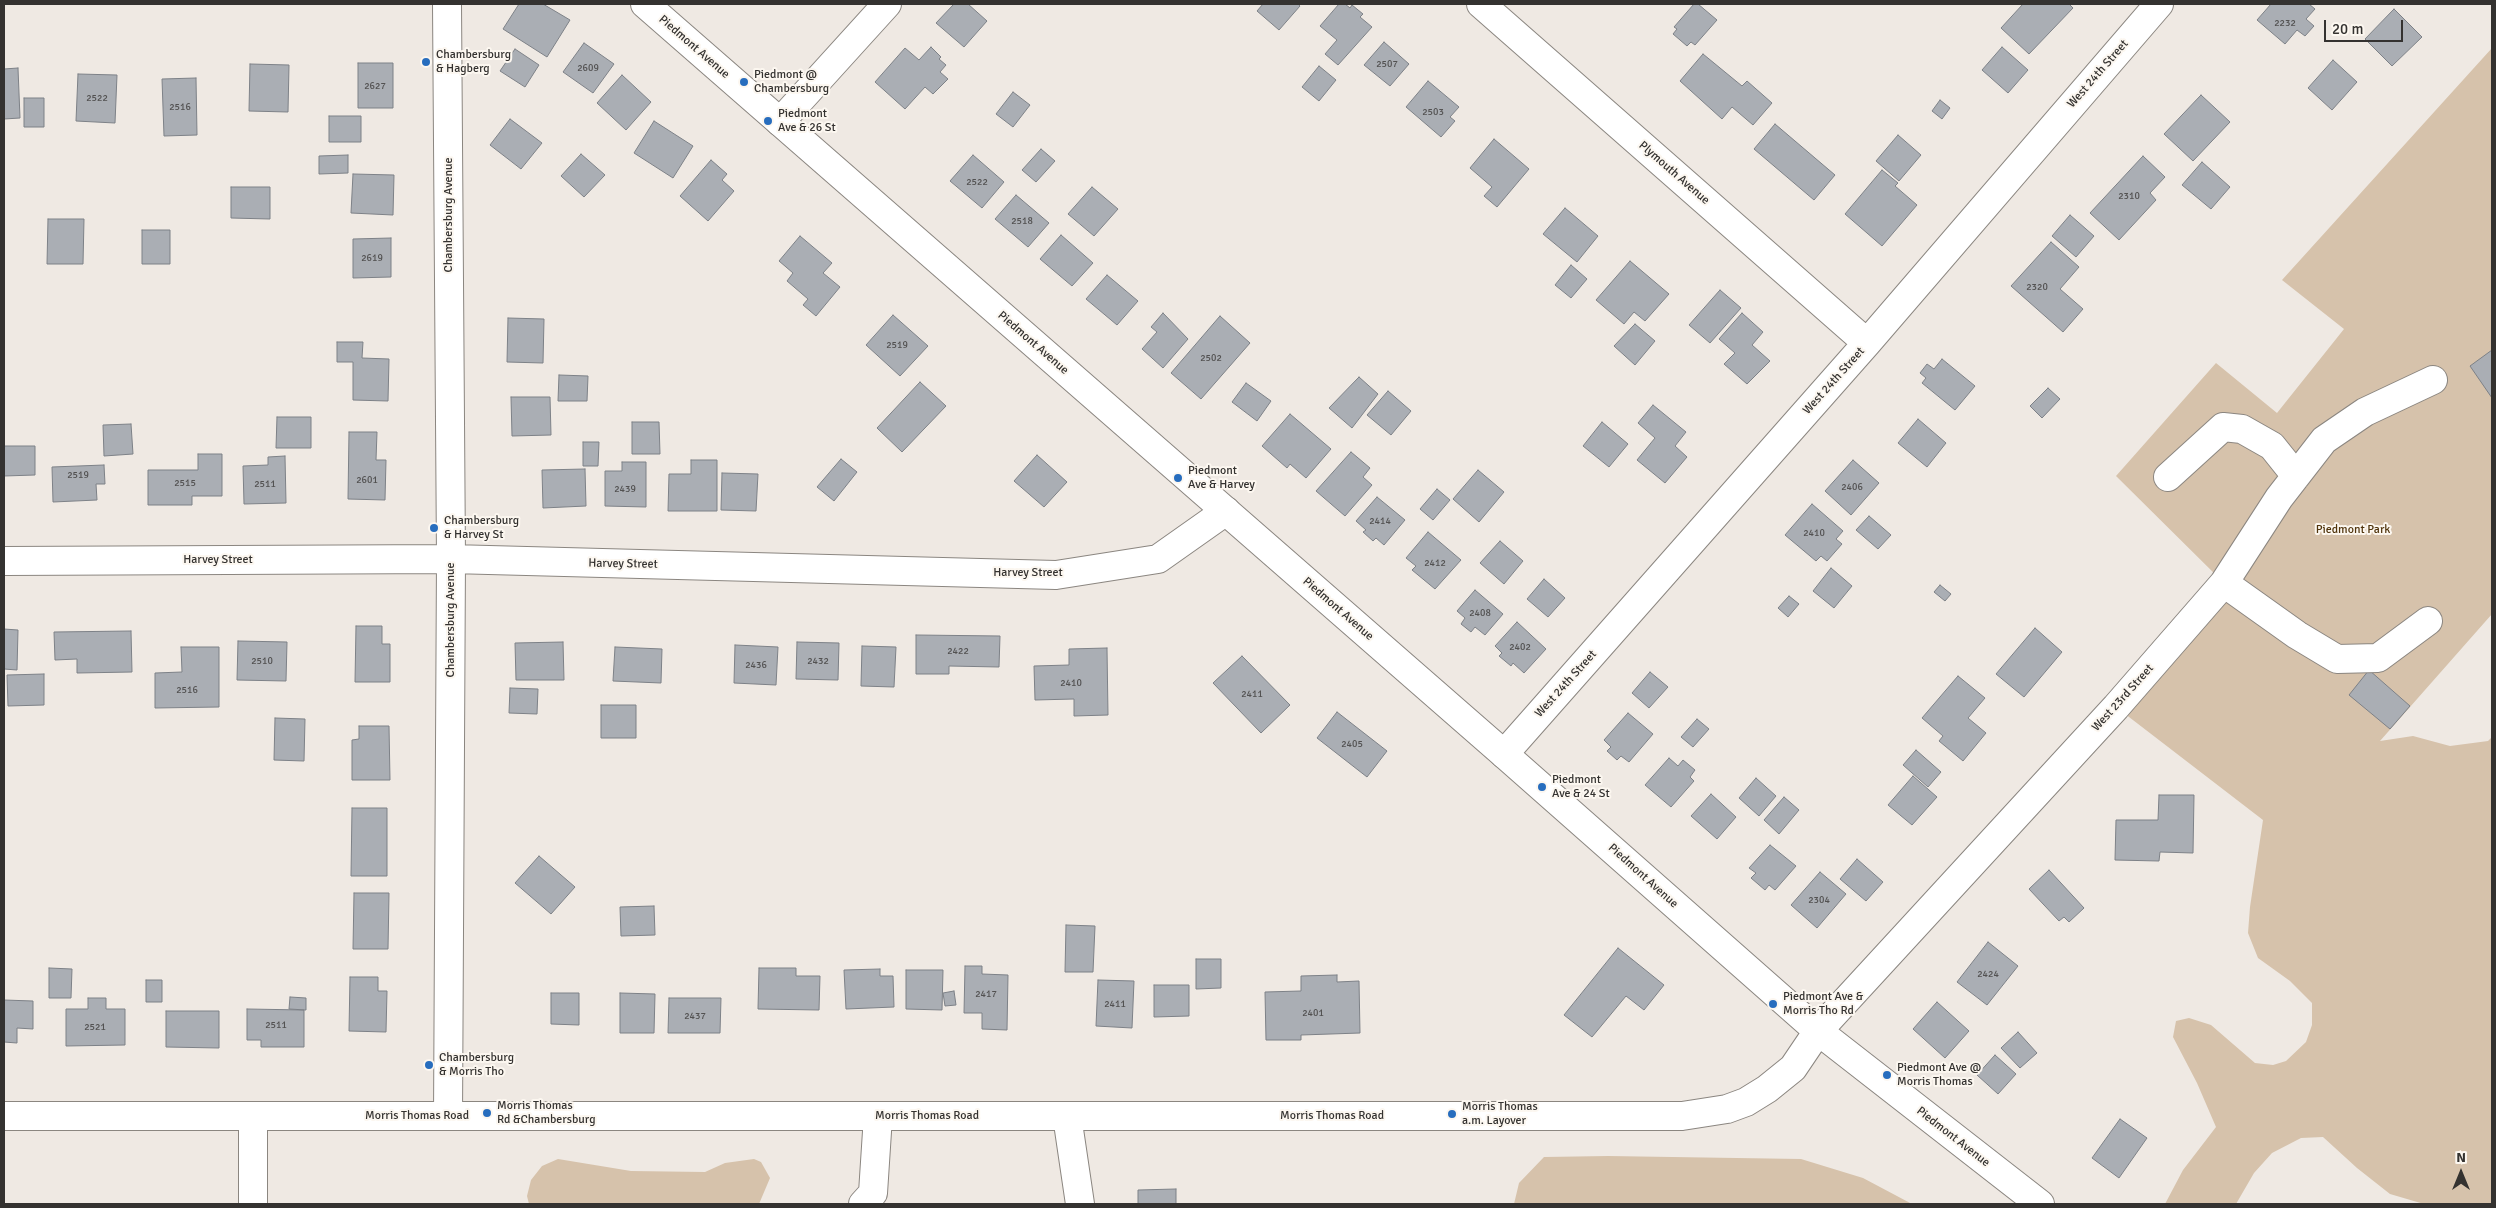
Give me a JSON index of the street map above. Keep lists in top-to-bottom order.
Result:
{
  "streets": {
    "street": [
      "Piedmont Avenue",
      "West 24th Street",
      "Plymouth Avenue",
      "Chambersburg Avenue",
      "Harvey Street",
      "West 23rd Street",
      "Morris Thomas Road"
    ]
  },
  "crossings": [
    ["Piedmont Avenue", "West 24th Street"],
    ["Piedmont Avenue", "Harvey Street"],
    ["Piedmont Avenue", "West 23rd Street"],
    ["Piedmont Avenue", "Morris Thomas Road"],
    ["West 24th Street", "Plymouth Avenue"],
    ["Chambersburg Avenue", "Harvey Street"],
    ["Chambersburg Avenue", "Morris Thomas Road"],
    ["West 23rd Street", "Morris Thomas Road"]
  ],
  "parks": ["Piedmont Park"],
  "places": [
    "Chambersburg & Hagberg",
    "Piedmont @ Chambersburg",
    "Piedmont Ave & 26 St",
    "Piedmont Ave & Harvey",
    "Chambersburg & Harvey St",
    "Piedmont Ave & 24 St",
    "Piedmont Ave & Morris Tho Rd",
    "Chambersburg & Morris Tho",
    "Piedmont Ave @ Morris Thomas",
    "Morris Thomas Rd &Chambersburg",
    "Morris Thomas a.m. Layover"
  ],
  "house_numbers": [
    "2232",
    "2507",
    "2609",
    "2627",
    "2522",
    "2516",
    "2503",
    "2522",
    "2310",
    "2518",
    "2619",
    "2320",
    "2519",
    "2502",
    "2519",
    "2601",
    "2515",
    "2511",
    "2406",
    "2439",
    "2414",
    "2410",
    "2412",
    "2408",
    "2402",
    "2422",
    "2510",
    "2432",
    "2436",
    "2410",
    "2516",
    "2411",
    "2405",
    "2304",
    "2424",
    "2417",
    "2411",
    "2401",
    "2437",
    "2511",
    "2521"
  ],
  "scale_bar": "20 m",
  "north": "top"
}
